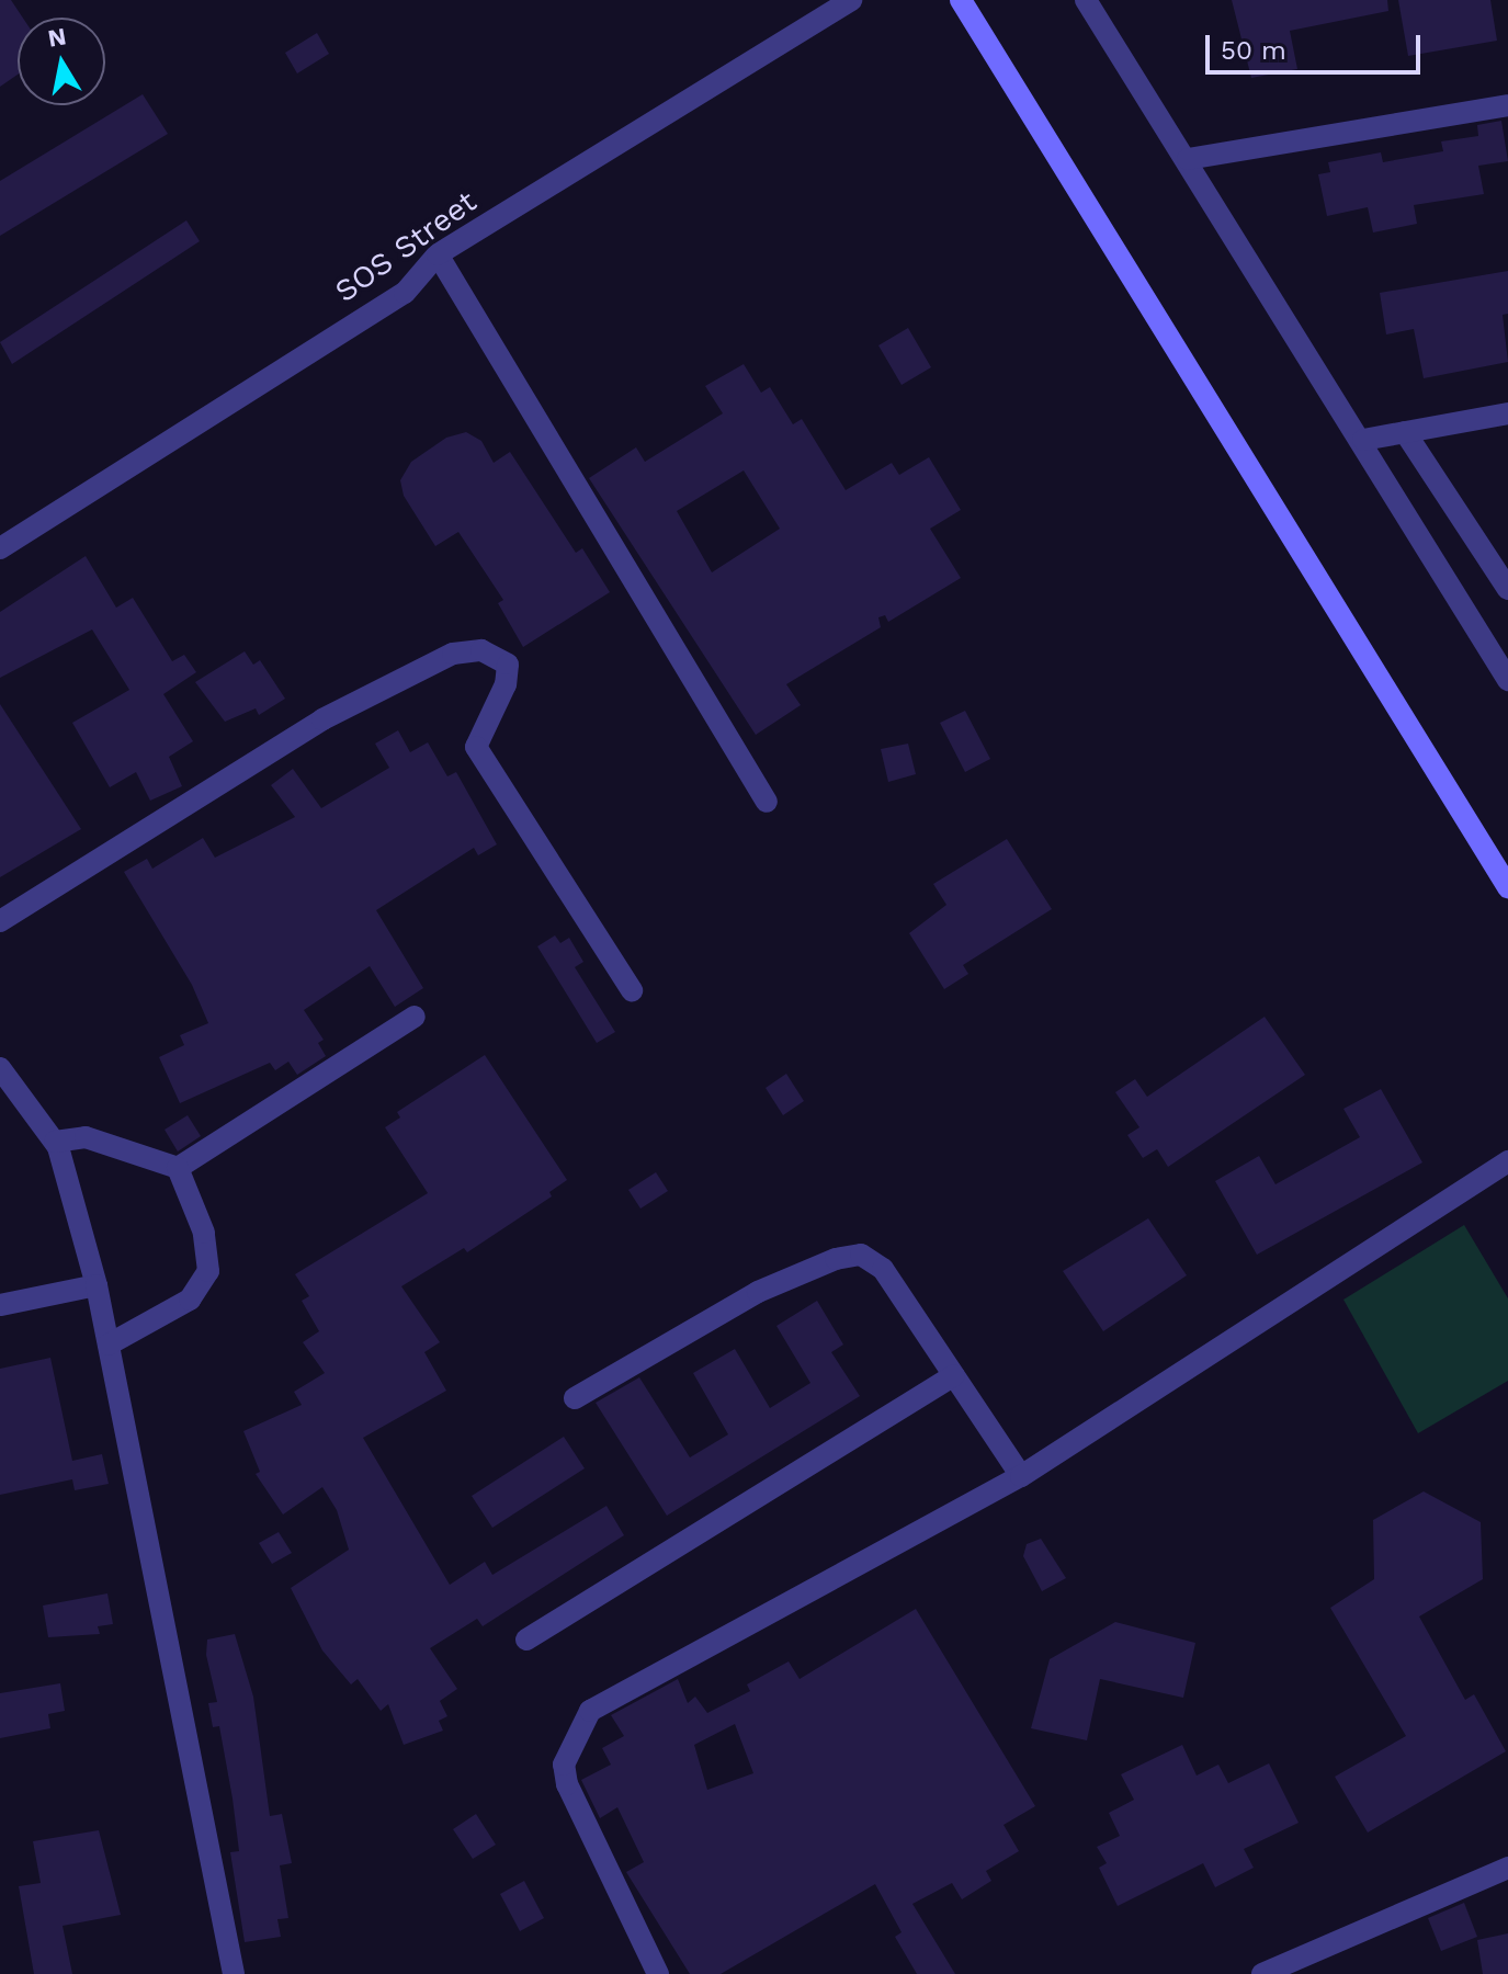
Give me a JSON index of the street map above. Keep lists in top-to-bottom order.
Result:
{
  "streets": {
    "street": ["SOS Street"]
  },
  "scale_bar": "50 m",
  "north": "top"
}
